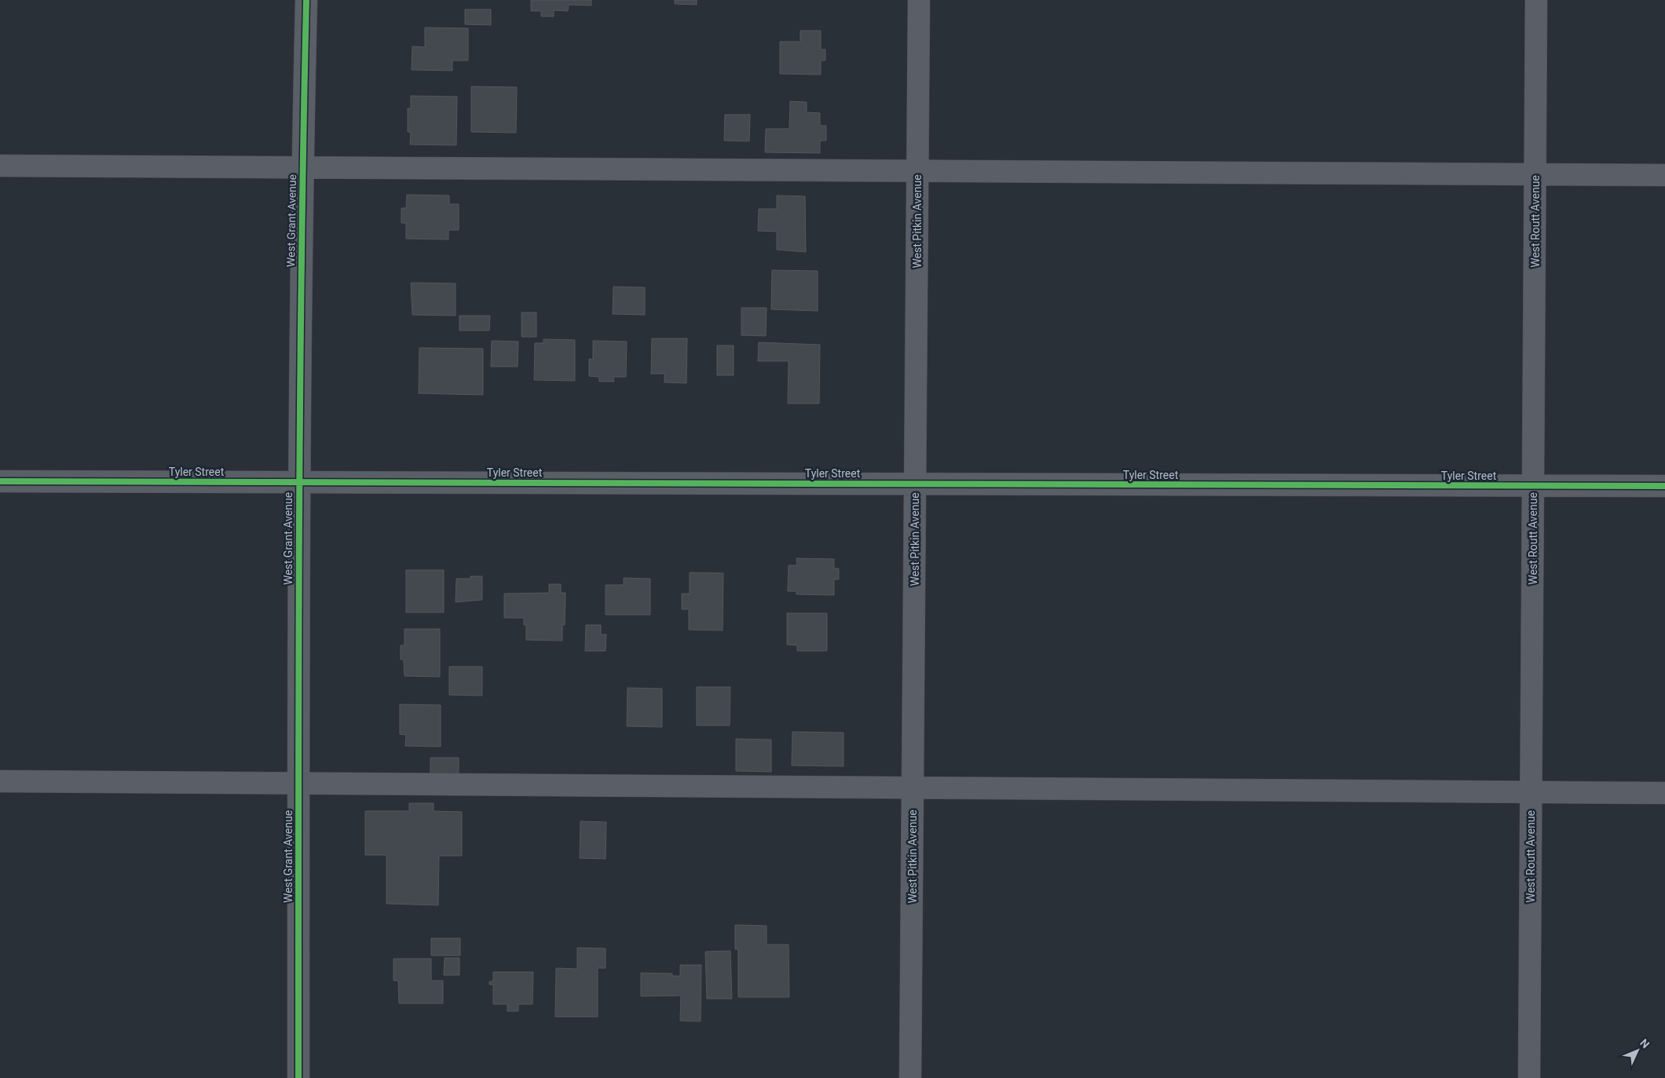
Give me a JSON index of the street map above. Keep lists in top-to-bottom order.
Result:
{
  "streets": {
    "street": [
      "West Grant Avenue",
      "West Pitkin Avenue",
      "West Routt Avenue",
      "Tyler Street"
    ]
  },
  "crossings": [
    ["West Grant Avenue", "Tyler Street"],
    ["West Pitkin Avenue", "Tyler Street"],
    ["West Routt Avenue", "Tyler Street"]
  ],
  "north": "top right"
}
